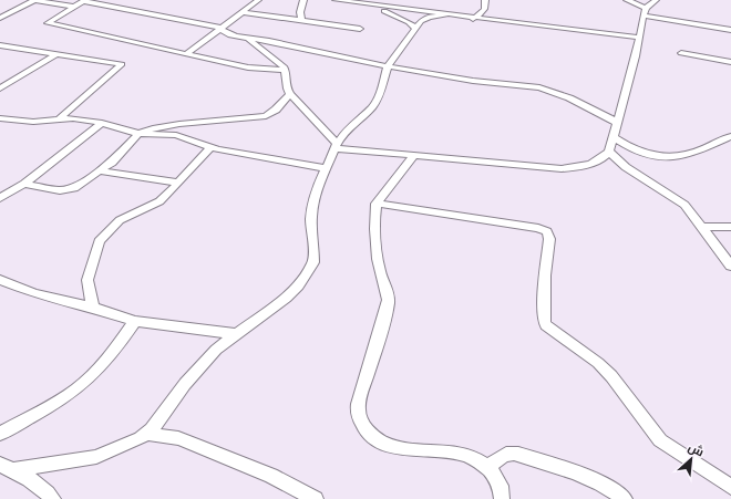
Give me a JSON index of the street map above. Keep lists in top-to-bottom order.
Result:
{
  "north": "top right"
}
